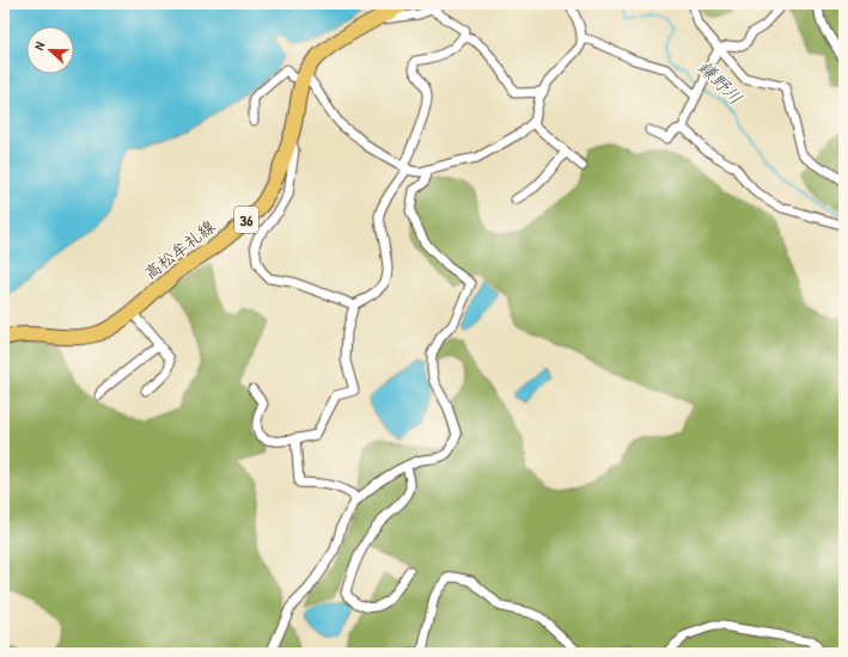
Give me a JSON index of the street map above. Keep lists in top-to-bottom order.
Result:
{
  "streets": {
    "main road": ["36", "高松牟礼線"]
  },
  "water": ["鎌野川"],
  "north": "left"
}
